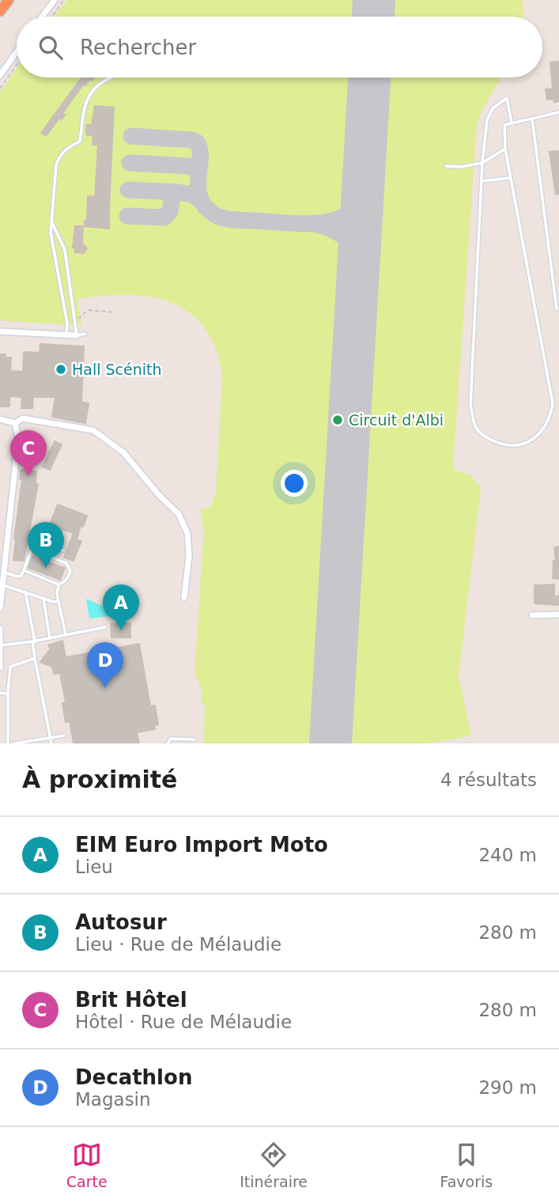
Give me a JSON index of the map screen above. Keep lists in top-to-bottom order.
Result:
{
  "places": ["Hall Scénith", "Circuit d'Albi"],
  "page": {
    "search": "Rechercher",
    "pins": [
      "C",
      "B",
      "A",
      "D"
    ],
    "heading": ["À proximité", "4 résultats"],
    "list": [
      {
        "mark": "A",
        "name": "EIM Euro Import Moto",
        "note": "Lieu",
        "value": "240 m"
      },
      {
        "mark": "B",
        "name": "Autosur",
        "note": "Lieu · Rue de Mélaudie",
        "value": "280 m"
      },
      {
        "mark": "C",
        "name": "Brit Hôtel",
        "note": "Hôtel · Rue de Mélaudie",
        "value": "280 m"
      },
      {
        "mark": "D",
        "name": "Decathlon",
        "note": "Magasin",
        "value": "290 m"
      }
    ],
    "nav": ["Carte", "Itinéraire", "Favoris"]
  }
}
